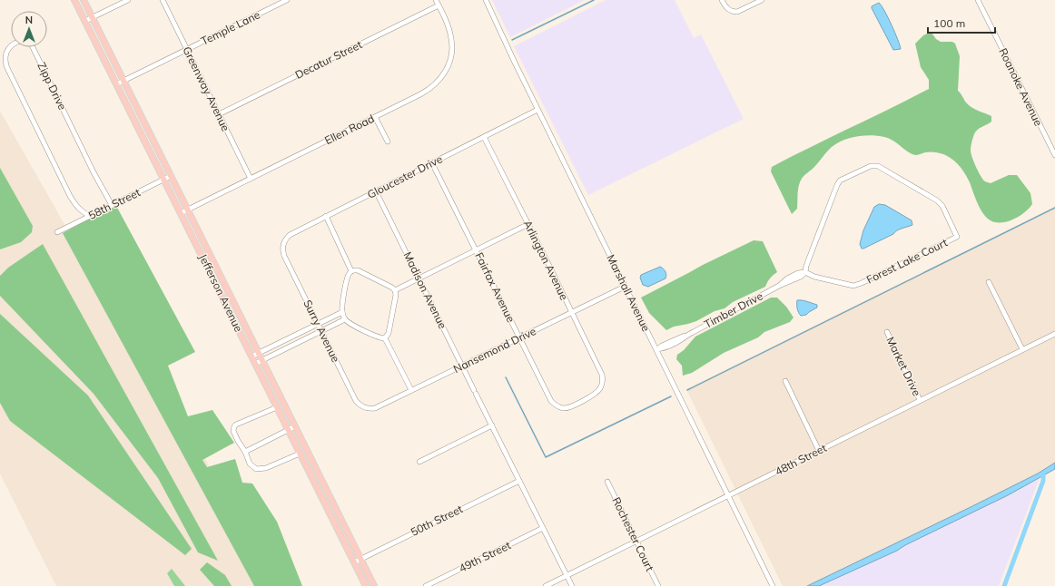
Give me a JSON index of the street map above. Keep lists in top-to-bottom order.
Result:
{
  "streets": {
    "main road": ["Jefferson Avenue"],
    "street": [
      "Temple Lane",
      "Decatur Street",
      "Zipp Drive",
      "Roanoke Avenue",
      "Greenway Avenue",
      "Ellen Road",
      "Gloucester Drive",
      "58th Street",
      "Arlington Avenue",
      "Forest Lake Court",
      "Fairfax Avenue",
      "Madison Avenue",
      "Marshall Avenue",
      "Timber Drive",
      "Surry Avenue",
      "Nansemond Drive",
      "Market Drive",
      "48th Street",
      "50th Street",
      "Rochester Court",
      "49th Street"
    ]
  },
  "crossings": [
    ["Temple Lane", "Greenway Avenue"],
    ["Temple Lane", "Jefferson Avenue"],
    ["Decatur Street", "Greenway Avenue"],
    ["Decatur Street", "Ellen Road"],
    ["Zipp Drive", "58th Street"],
    ["Greenway Avenue", "Ellen Road"],
    ["Ellen Road", "Jefferson Avenue"],
    ["Gloucester Drive", "Arlington Avenue"],
    ["Gloucester Drive", "Fairfax Avenue"],
    ["Gloucester Drive", "Madison Avenue"],
    ["Gloucester Drive", "Marshall Avenue"],
    ["Gloucester Drive", "Surry Avenue"],
    ["58th Street", "Jefferson Avenue"],
    ["Arlington Avenue", "Fairfax Avenue"],
    ["Arlington Avenue", "Nansemond Drive"],
    ["Forest Lake Court", "Timber Drive"],
    ["Fairfax Avenue", "Nansemond Drive"],
    ["Madison Avenue", "Nansemond Drive"],
    ["Madison Avenue", "48th Street"],
    ["Madison Avenue", "50th Street"],
    ["Madison Avenue", "49th Street"],
    ["Jefferson Avenue", "50th Street"],
    ["Marshall Avenue", "Timber Drive"],
    ["Marshall Avenue", "Nansemond Drive"],
    ["Marshall Avenue", "48th Street"],
    ["Surry Avenue", "Nansemond Drive"],
    ["Market Drive", "48th Street"],
    ["48th Street", "Rochester Court"]
  ],
  "scale_bar": "100 m",
  "north": "top"
}
